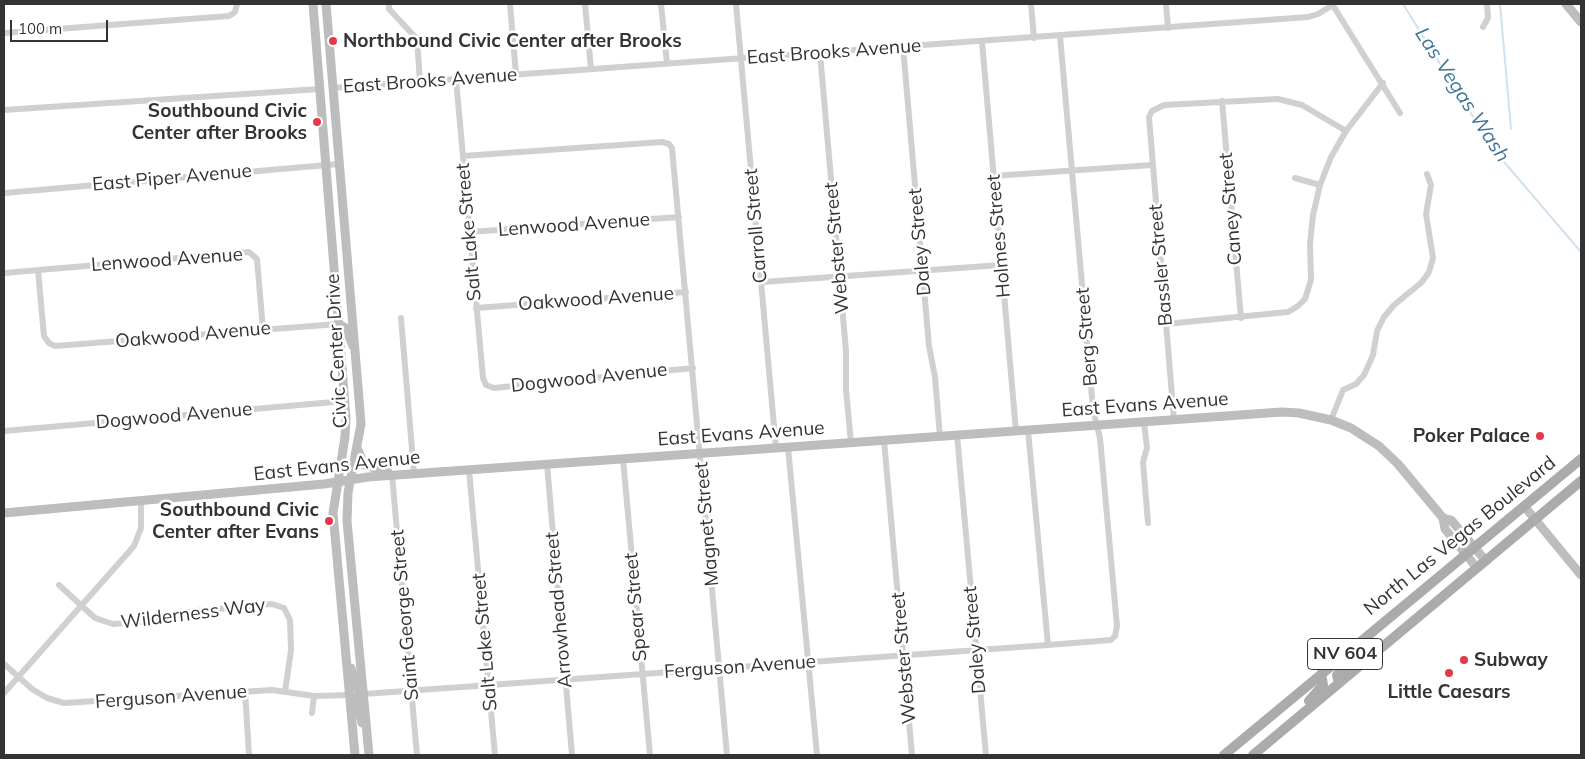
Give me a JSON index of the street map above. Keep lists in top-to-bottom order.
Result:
{
  "streets": {
    "main road": [
      "Civic Center Drive",
      "East Evans Avenue",
      "North Las Vegas Boulevard",
      "NV 604"
    ],
    "street": [
      "East Brooks Avenue",
      "East Piper Avenue",
      "Caney Street",
      "Lenwood Avenue",
      "Carroll Street",
      "Salt Lake Street",
      "Holmes Street",
      "Daley Street",
      "Webster Street",
      "Bassler Street",
      "Oakwood Avenue",
      "Berg Street",
      "Dogwood Avenue",
      "Magnet Street",
      "Spear Street",
      "Arrowhead Street",
      "Wilderness Way",
      "Saint George Street",
      "Ferguson Avenue"
    ]
  },
  "crossings": [
    ["East Brooks Avenue", "Carroll Street"],
    ["East Brooks Avenue", "Salt Lake Street"],
    ["East Brooks Avenue", "Holmes Street"],
    ["East Brooks Avenue", "Daley Street"],
    ["East Brooks Avenue", "Webster Street"],
    ["East Brooks Avenue", "Berg Street"],
    ["East Brooks Avenue", "Civic Center Drive"],
    ["East Piper Avenue", "Civic Center Drive"],
    ["Caney Street", "Bassler Street"],
    ["Lenwood Avenue", "Salt Lake Street"],
    ["Lenwood Avenue", "Oakwood Avenue"],
    ["Lenwood Avenue", "Magnet Street"],
    ["Carroll Street", "East Evans Avenue"],
    ["Salt Lake Street", "Oakwood Avenue"],
    ["Salt Lake Street", "Dogwood Avenue"],
    ["Salt Lake Street", "East Evans Avenue"],
    ["Salt Lake Street", "Magnet Street"],
    ["Salt Lake Street", "Ferguson Avenue"],
    ["Holmes Street", "East Evans Avenue"],
    ["Daley Street", "East Evans Avenue"],
    ["Daley Street", "Ferguson Avenue"],
    ["Webster Street", "East Evans Avenue"],
    ["Webster Street", "Ferguson Avenue"],
    ["Bassler Street", "East Evans Avenue"],
    ["Oakwood Avenue", "Civic Center Drive"],
    ["Oakwood Avenue", "Magnet Street"],
    ["Berg Street", "East Evans Avenue"],
    ["Berg Street", "Ferguson Avenue"],
    ["Civic Center Drive", "Dogwood Avenue"],
    ["Civic Center Drive", "East Evans Avenue"],
    ["Civic Center Drive", "Ferguson Avenue"],
    ["Dogwood Avenue", "Magnet Street"],
    ["East Evans Avenue", "Magnet Street"],
    ["East Evans Avenue", "North Las Vegas Boulevard"],
    ["East Evans Avenue", "Spear Street"],
    ["East Evans Avenue", "Arrowhead Street"],
    ["East Evans Avenue", "Saint George Street"],
    ["Magnet Street", "Ferguson Avenue"],
    ["Spear Street", "Ferguson Avenue"],
    ["Arrowhead Street", "Ferguson Avenue"],
    ["Wilderness Way", "Ferguson Avenue"],
    ["Saint George Street", "Ferguson Avenue"]
  ],
  "water": ["Las Vegas Wash"],
  "places": [
    "Northbound Civic Center after Brooks",
    "Southbound Civic Center after Brooks",
    "Poker Palace",
    "Southbound Civic Center after Evans",
    "Subway",
    "Little Caesars"
  ],
  "scale_bar": "100 m"
}
